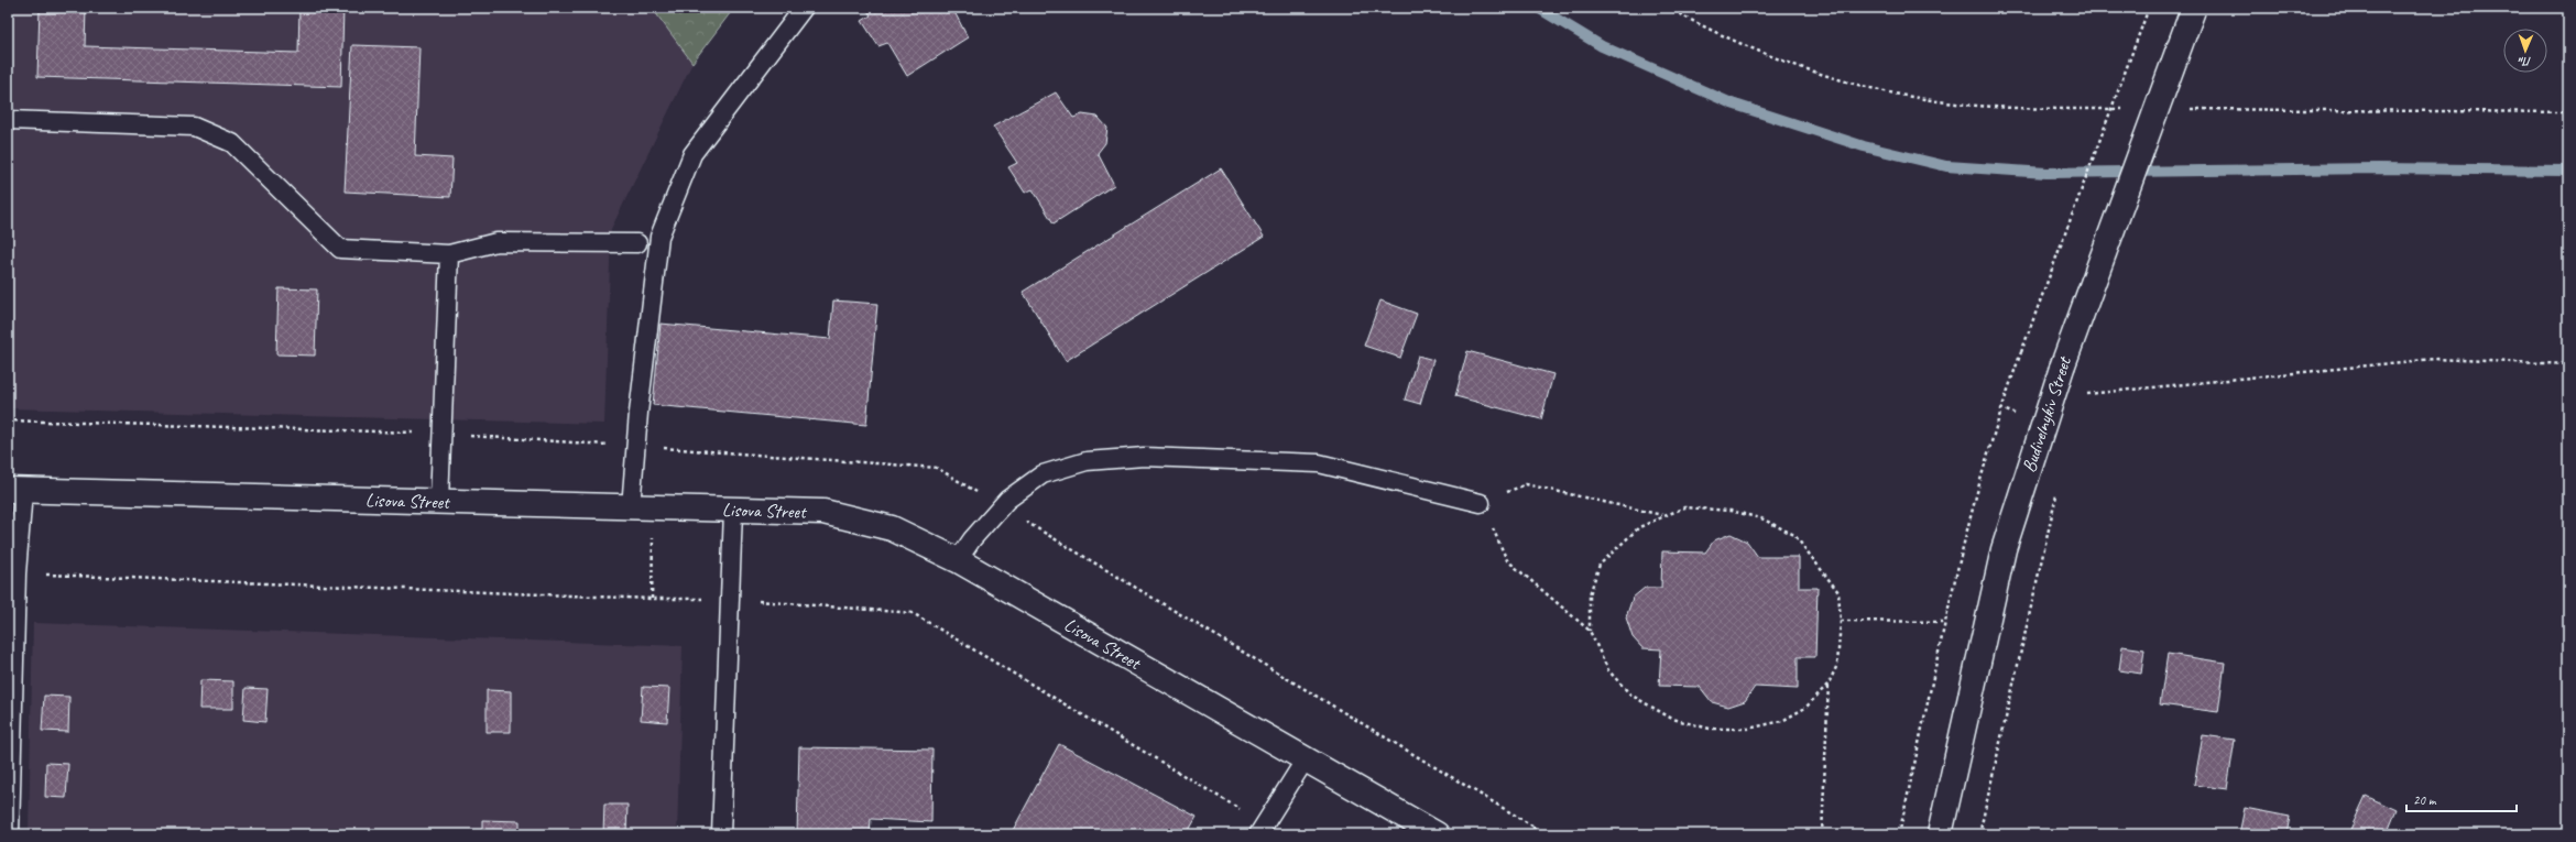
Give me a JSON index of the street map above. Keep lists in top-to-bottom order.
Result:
{
  "streets": {
    "street": ["Budivelnykiv Street", "Lisova Street"]
  },
  "scale_bar": "20 m",
  "north": "bottom"
}
